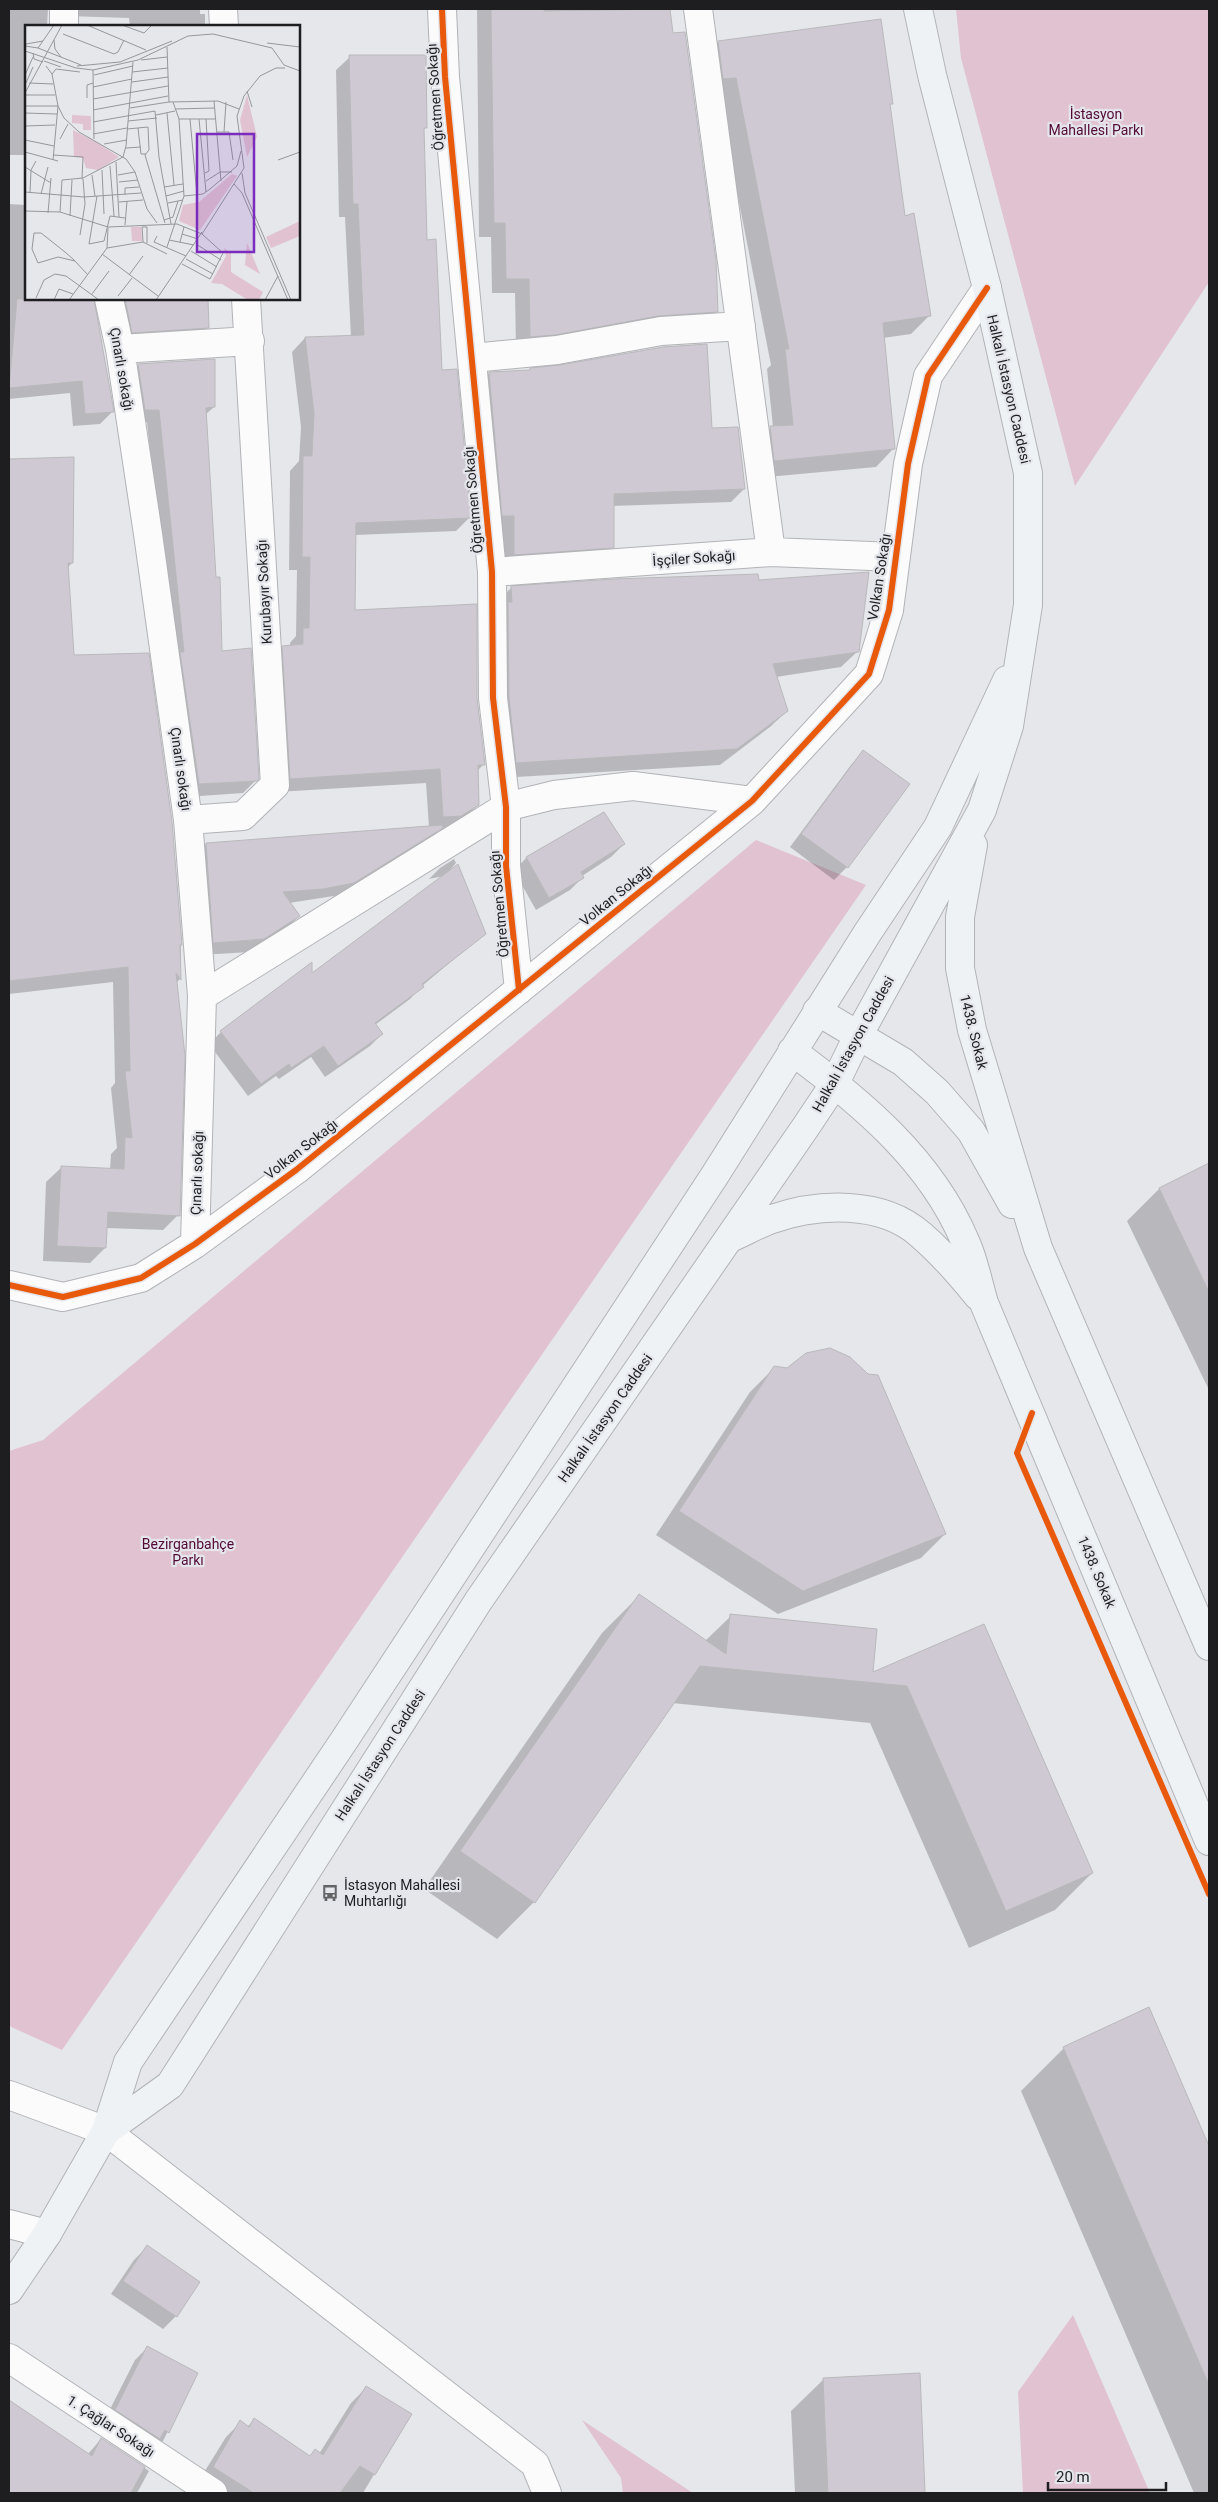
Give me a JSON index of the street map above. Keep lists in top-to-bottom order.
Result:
{
  "streets": {
    "main road": ["Halkalı İstasyon Caddesi", "1438. Sokak"],
    "street": [
      "Öğretmen Sokağı",
      "Çınarlı sokağı",
      "İşçiler Sokağı",
      "Volkan Sokağı",
      "Kurubayır Sokağı",
      "1. Çağlar Sokağı"
    ]
  },
  "crossings": [
    ["Öğretmen Sokağı", "İşçiler Sokağı"],
    ["Öğretmen Sokağı", "Volkan Sokağı"],
    ["Çınarlı sokağı", "Volkan Sokağı"],
    ["Çınarlı sokağı", "Kurubayır Sokağı"],
    ["Halkalı İstasyon Caddesi", "Volkan Sokağı"],
    ["Halkalı İstasyon Caddesi", "1438. Sokak"],
    ["İşçiler Sokağı", "Volkan Sokağı"]
  ],
  "parks": ["İstasyon Mahallesi Parkı", "Bezirganbahçe Parkı"],
  "places": {
    "bus stop": ["İstasyon Mahallesi Muhtarlığı"]
  },
  "scale_bar": "20 m"
}
